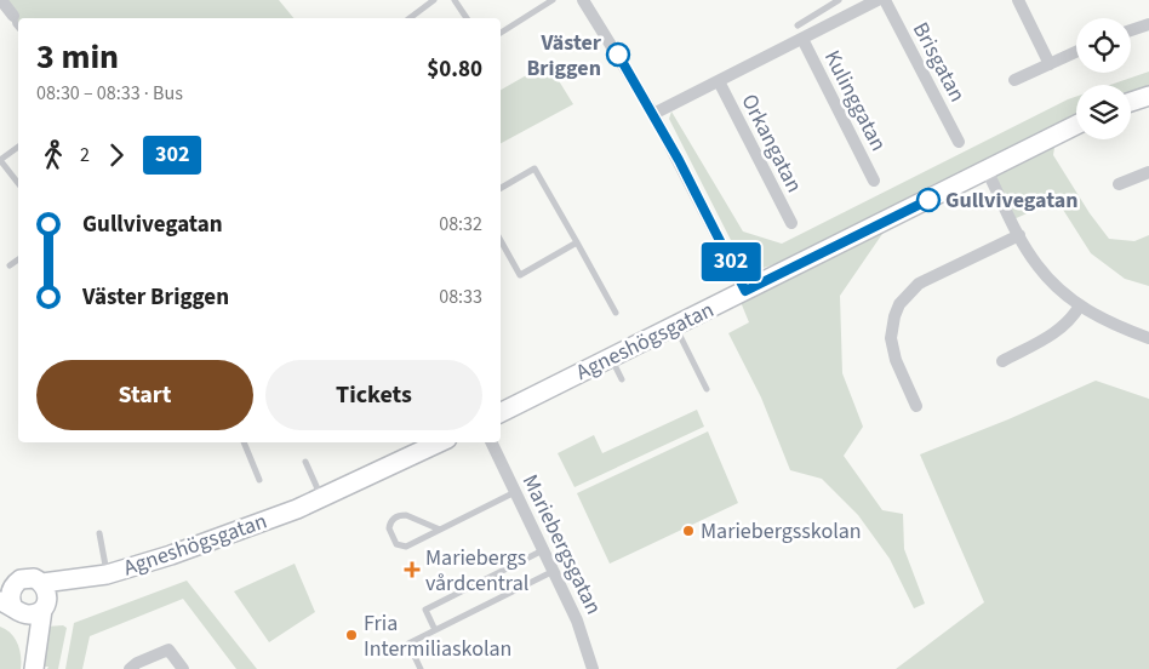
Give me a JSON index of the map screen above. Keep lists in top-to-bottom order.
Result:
{
  "streets": {
    "street": [
      "Brisgatan",
      "Kulinggatan",
      "Orkangatan",
      "Agneshögsgatan",
      "Mariebergsgatan"
    ]
  },
  "places": {
    "other": [
      "Väster Briggen",
      "Gullvivegatan",
      "Mariebergsskolan",
      "Fria Intermiliaskolan"
    ],
    "health": ["Mariebergs vårdcentral"]
  },
  "lines": ["bus line 302"],
  "page": {
    "on_map": "302",
    "heading": ["3 min", "08:30 – 08:33 · Bus", "$0.80"],
    "legs": ["2", "302"],
    "list": [
      {
        "name": "Gullvivegatan",
        "value": "08:32"
      },
      {
        "name": "Väster Briggen",
        "value": "08:33"
      }
    ],
    "buttons": ["Start", "Tickets"]
  }
}
